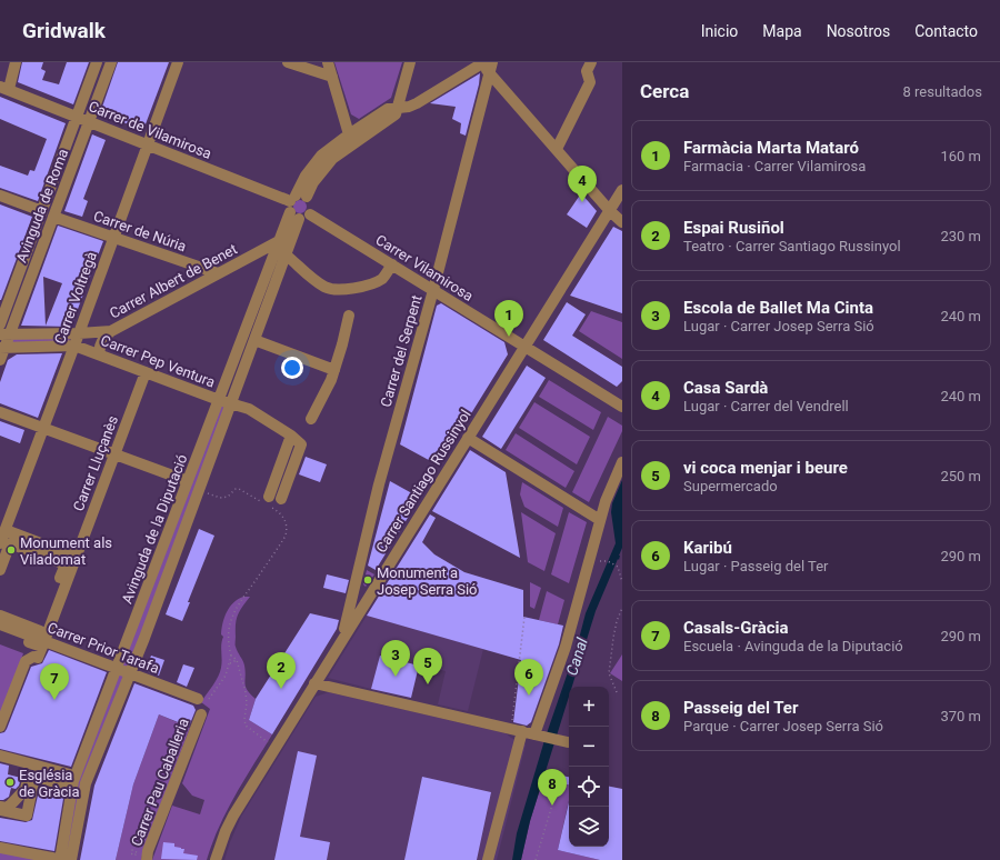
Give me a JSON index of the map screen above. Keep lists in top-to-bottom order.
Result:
{
  "streets": {
    "street": [
      "Carrer de Vilamirosa",
      "Avinguda de Roma",
      "Carrer de Núria",
      "Carrer Vilamirosa",
      "Carrer Albert de Benet",
      "Carrer Voltregà",
      "Carrer del Serpent",
      "Carrer Pep Ventura",
      "Carrer Lluçanès",
      "Carrer Santiago Russinyol",
      "Avinguda de la Diputació",
      "Carrer Prior Tarafa",
      "Carrer Pau Caballeria"
    ]
  },
  "crossings": [
    ["Carrer de Vilamirosa", "Avinguda de Roma"],
    ["Carrer de Vilamirosa", "Carrer Vilamirosa"],
    ["Carrer de Vilamirosa", "Carrer Voltregà"],
    ["Carrer de Vilamirosa", "Avinguda de la Diputació"],
    ["Avinguda de Roma", "Carrer de Núria"],
    ["Avinguda de Roma", "Carrer Albert de Benet"],
    ["Carrer de Núria", "Carrer Albert de Benet"],
    ["Carrer de Núria", "Carrer Voltregà"],
    ["Carrer Vilamirosa", "Carrer del Serpent"],
    ["Carrer Vilamirosa", "Carrer Santiago Russinyol"],
    ["Carrer Vilamirosa", "Avinguda de la Diputació"],
    ["Carrer Albert de Benet", "Carrer Voltregà"],
    ["Carrer Albert de Benet", "Avinguda de la Diputació"],
    ["Carrer Voltregà", "Carrer Pep Ventura"],
    ["Carrer del Serpent", "Carrer Santiago Russinyol"],
    ["Carrer Pep Ventura", "Carrer Lluçanès"],
    ["Carrer Pep Ventura", "Avinguda de la Diputació"],
    ["Carrer Lluçanès", "Carrer Prior Tarafa"],
    ["Avinguda de la Diputació", "Carrer Prior Tarafa"]
  ],
  "water": ["Canal"],
  "places": ["Monument als Viladomat", "Monument a Josep Serra Sió", "Església de Gràcia"],
  "page": {
    "header": "Gridwalk",
    "nav": [
      "Inicio",
      "Mapa",
      "Nosotros",
      "Contacto"
    ],
    "heading": ["Cerca", "8 resultados"],
    "list": [
      {
        "mark": "1",
        "name": "Farmàcia Marta Mataró",
        "note": "Farmacia · Carrer Vilamirosa",
        "value": "160 m"
      },
      {
        "mark": "2",
        "name": "Espai Rusiñol",
        "note": "Teatro · Carrer Santiago Russinyol",
        "value": "230 m"
      },
      {
        "mark": "3",
        "name": "Escola de Ballet Ma Cinta",
        "note": "Lugar · Carrer Josep Serra Sió",
        "value": "240 m"
      },
      {
        "mark": "4",
        "name": "Casa Sardà",
        "note": "Lugar · Carrer del Vendrell",
        "value": "240 m"
      },
      {
        "mark": "5",
        "name": "vi coca menjar i beure",
        "note": "Supermercado",
        "value": "250 m"
      },
      {
        "mark": "6",
        "name": "Karibú",
        "note": "Lugar · Passeig del Ter",
        "value": "290 m"
      },
      {
        "mark": "7",
        "name": "Casals-Gràcia",
        "note": "Escuela · Avinguda de la Diputació",
        "value": "290 m"
      },
      {
        "mark": "8",
        "name": "Passeig del Ter",
        "note": "Parque · Carrer Josep Serra Sió",
        "value": "370 m"
      }
    ],
    "pins": [
      "4",
      "1",
      "3",
      "5",
      "2",
      "6",
      "7",
      "8"
    ],
    "map_buttons": ["+", "−"]
  }
}
